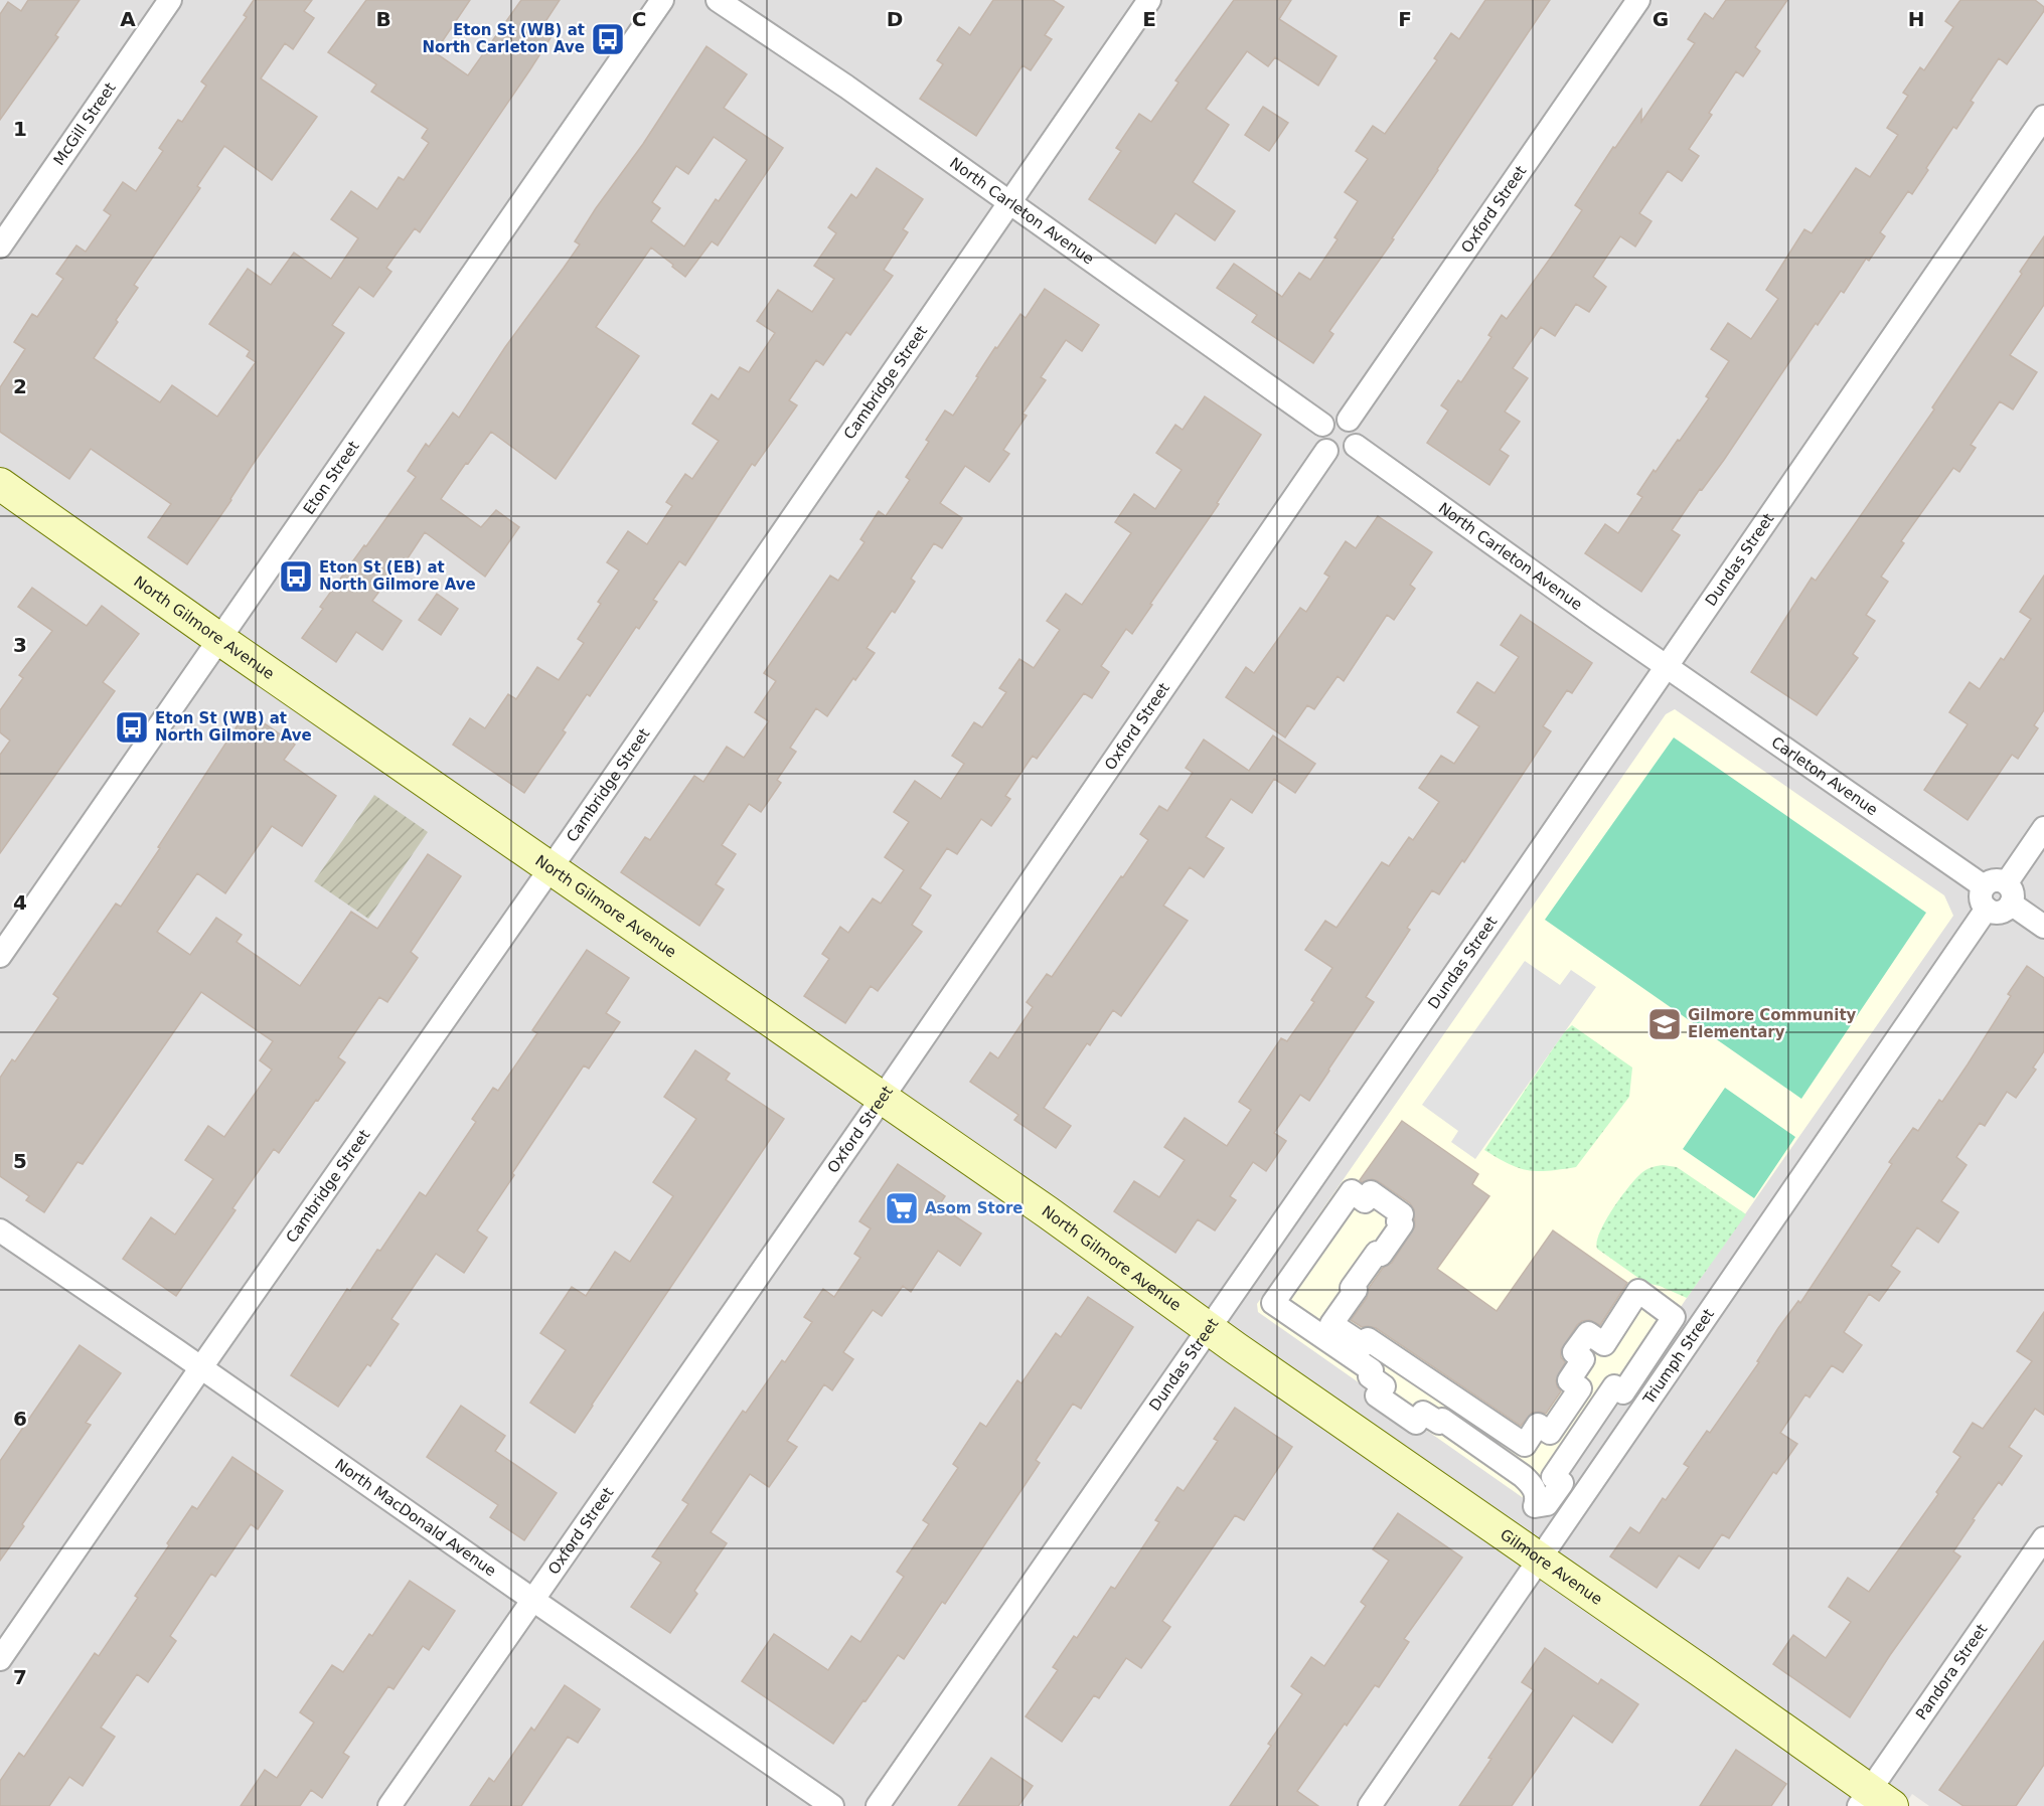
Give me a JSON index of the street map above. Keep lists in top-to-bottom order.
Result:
{
  "streets": {
    "street": [
      "McGill Street",
      "North Carleton Avenue",
      "Oxford Street",
      "Cambridge Street",
      "Eton Street",
      "Dundas Street",
      "North Gilmore Avenue",
      "Carleton Avenue",
      "Triumph Street",
      "North MacDonald Avenue",
      "Gilmore Avenue",
      "Pandora Street"
    ]
  },
  "crossings": [
    ["North Carleton Avenue", "Oxford Street"],
    ["North Carleton Avenue", "Cambridge Street"],
    ["North Carleton Avenue", "Dundas Street"],
    ["North Carleton Avenue", "Carleton Avenue"],
    ["Oxford Street", "North Gilmore Avenue"],
    ["Oxford Street", "North MacDonald Avenue"],
    ["Cambridge Street", "North Gilmore Avenue"],
    ["Cambridge Street", "North MacDonald Avenue"],
    ["Eton Street", "North Gilmore Avenue"],
    ["Dundas Street", "North Gilmore Avenue"],
    ["Dundas Street", "Carleton Avenue"],
    ["Dundas Street", "Gilmore Avenue"],
    ["North Gilmore Avenue", "Gilmore Avenue"],
    ["Carleton Avenue", "Triumph Street"],
    ["Triumph Street", "Gilmore Avenue"],
    ["Gilmore Avenue", "Pandora Street"]
  ],
  "places": {
    "bus stop": ["Eton St (WB) at North Carleton Ave", "Eton St (EB) at North Gilmore Ave", "Eton St (WB) at North Gilmore Ave"],
    "school or university": ["Gilmore Community Elementary"],
    "supermarket": ["Asom Store"]
  },
  "grid": {
    "columns": [
      "A",
      "B",
      "C",
      "D",
      "E",
      "F",
      "G",
      "H"
    ],
    "rows": [
      "1",
      "2",
      "3",
      "4",
      "5",
      "6",
      "7"
    ]
  }
}
